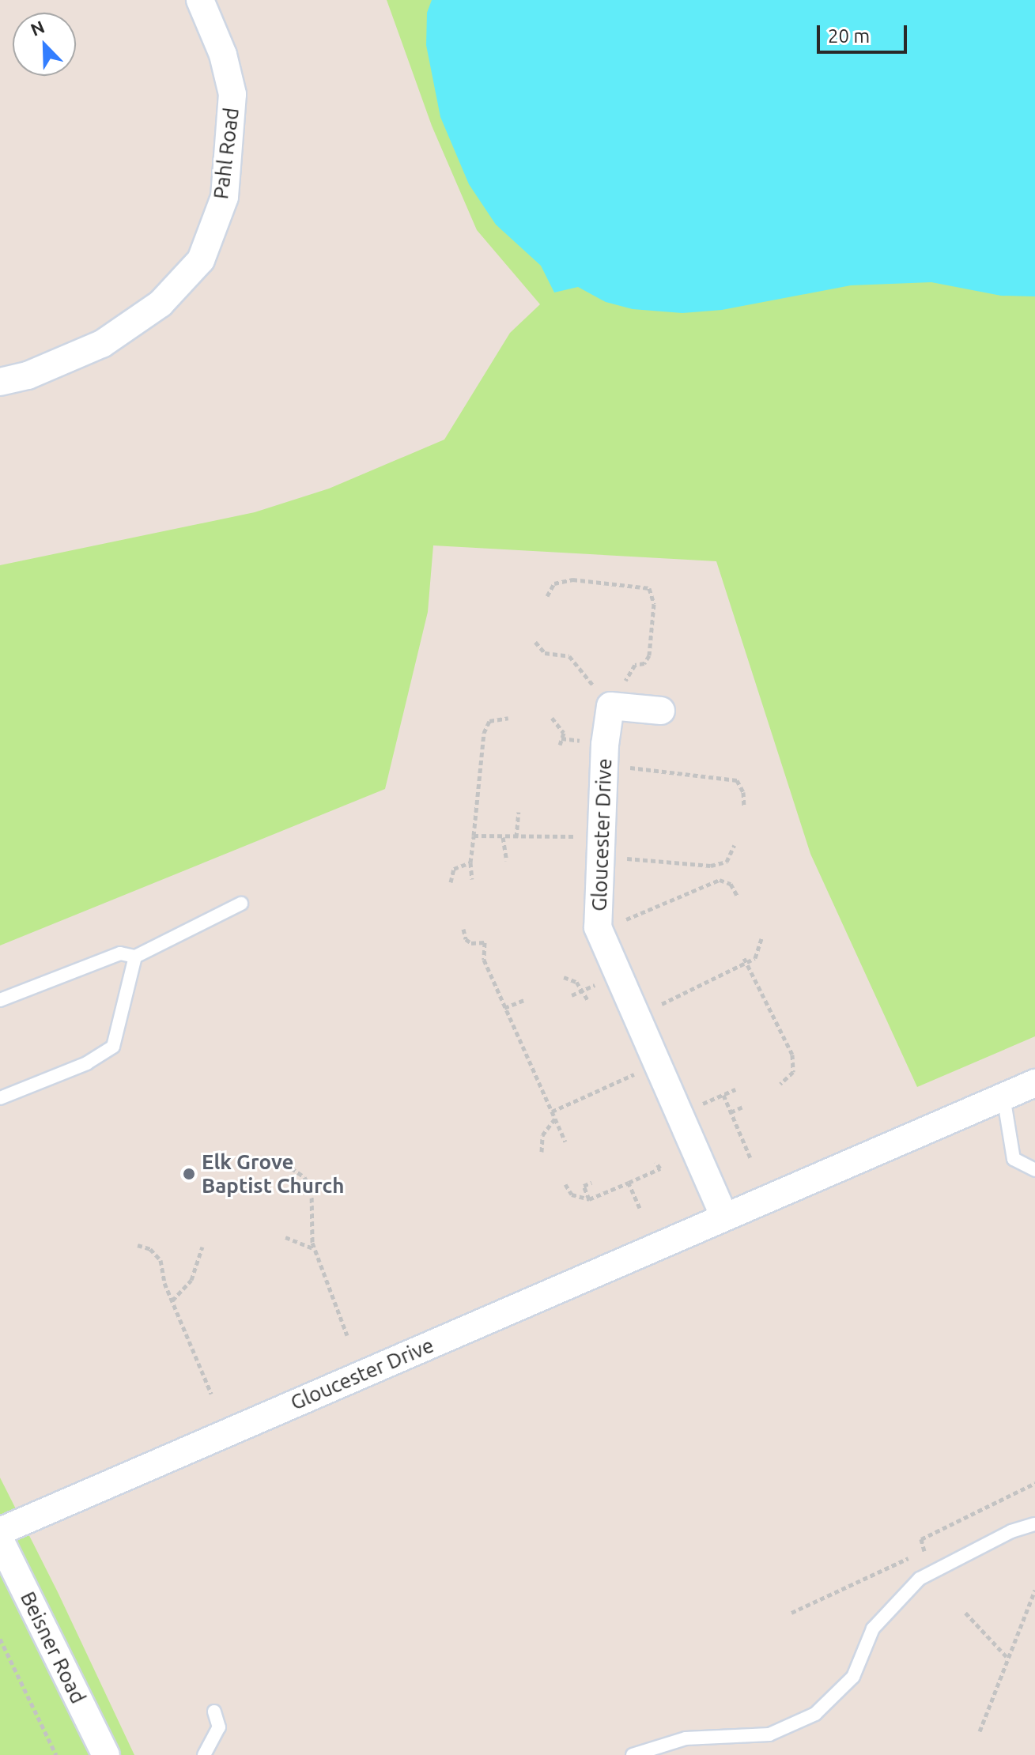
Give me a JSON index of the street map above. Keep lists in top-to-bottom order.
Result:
{
  "streets": {
    "street": ["Pahl Road", "Gloucester Drive", "Beisner Road"]
  },
  "places": ["Elk Grove Baptist Church"],
  "scale_bar": "20 m",
  "north": "top left"
}
